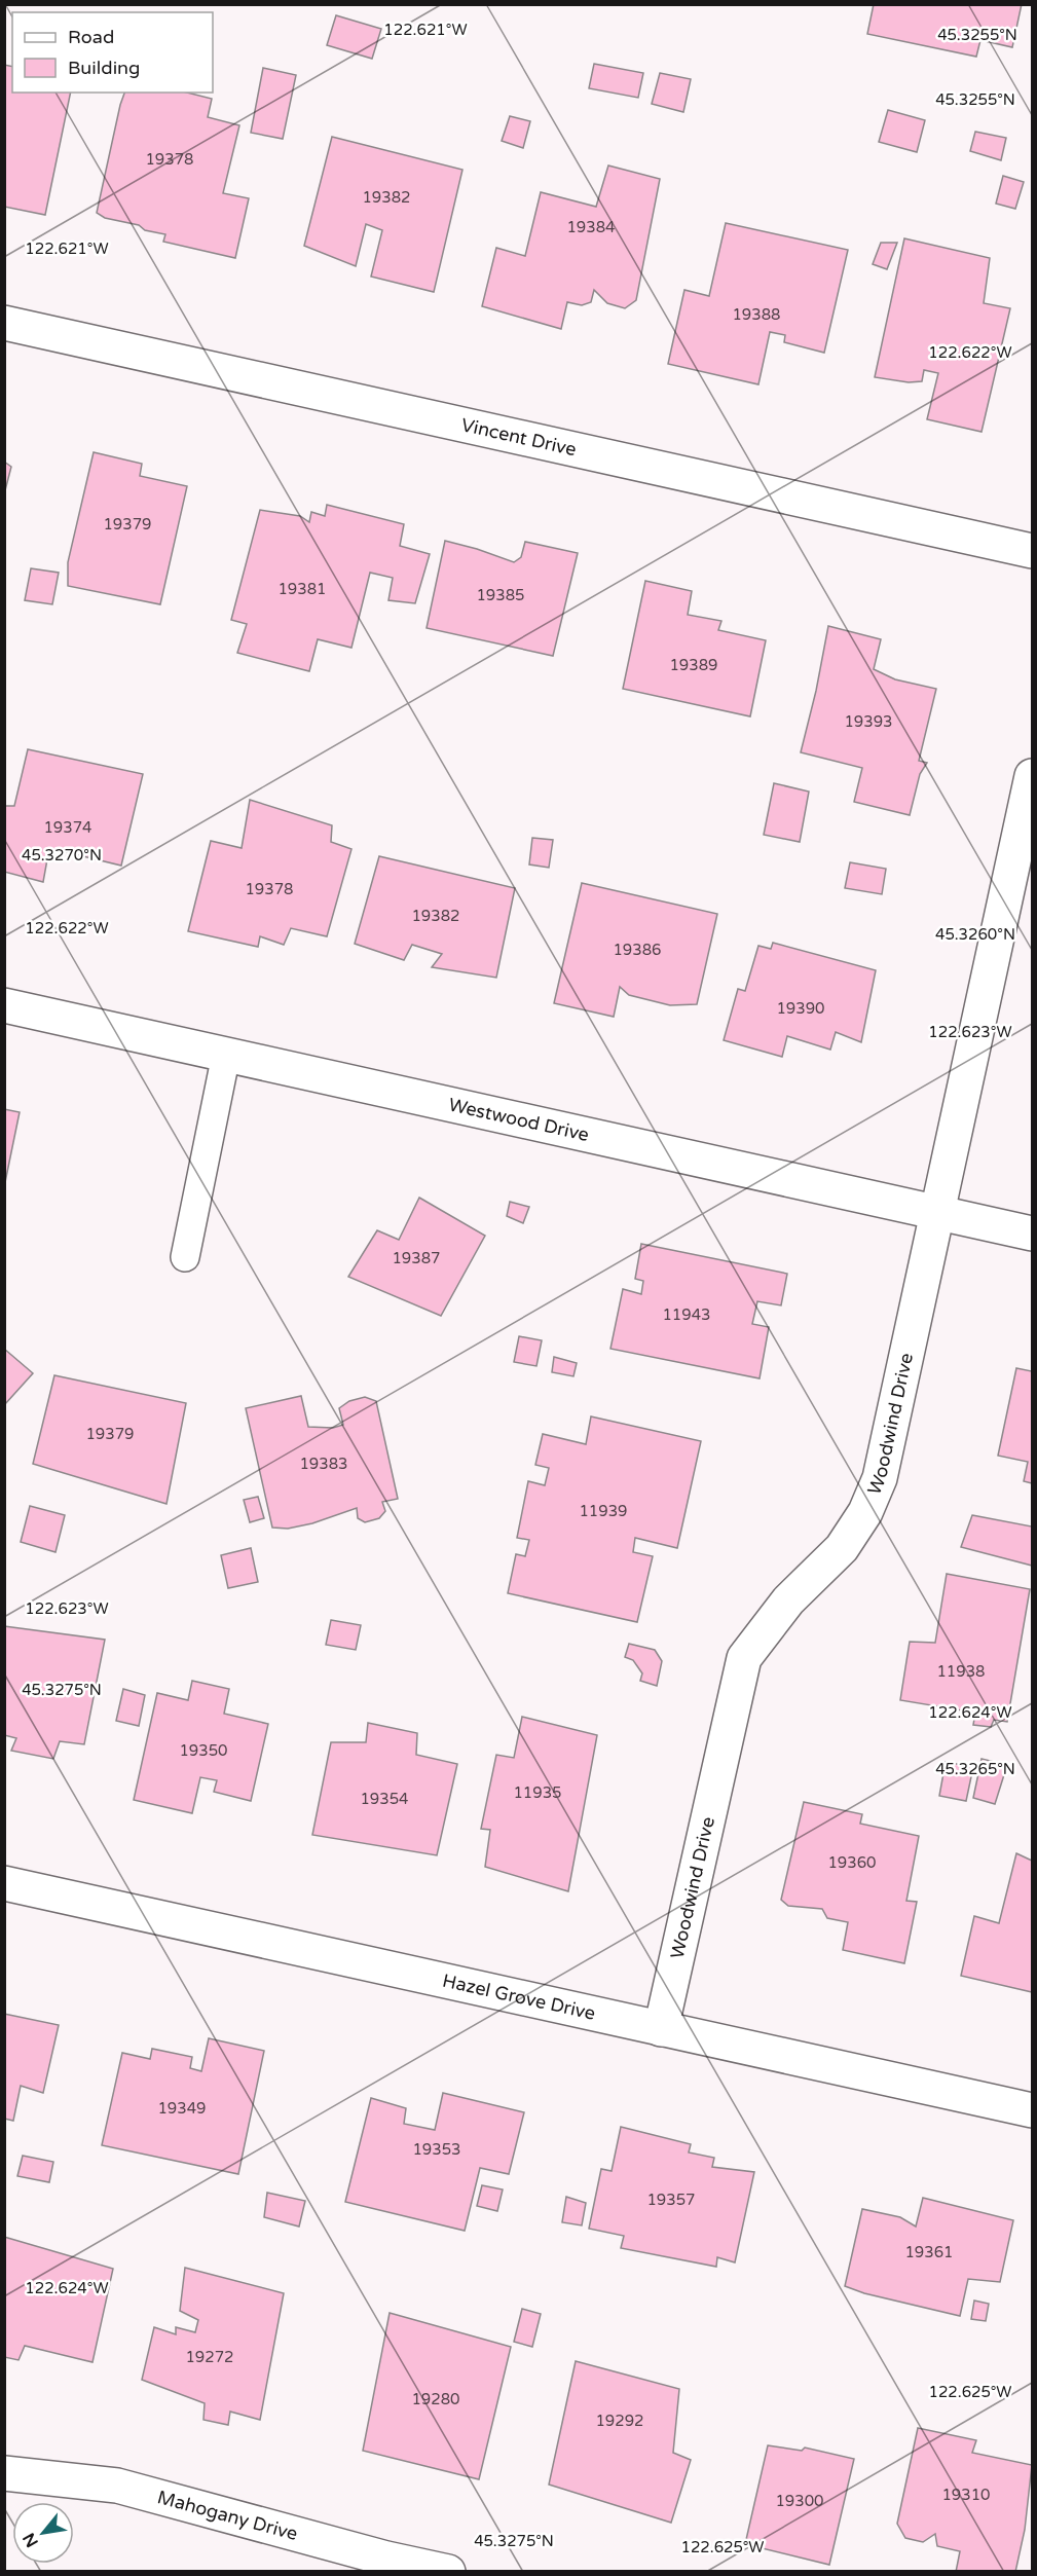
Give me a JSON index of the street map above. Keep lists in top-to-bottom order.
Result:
{
  "streets": {
    "street": [
      "Vincent Drive",
      "Westwood Drive",
      "Woodwind Drive",
      "Hazel Grove Drive",
      "Mahogany Drive"
    ]
  },
  "crossings": [
    ["Westwood Drive", "Woodwind Drive"],
    ["Woodwind Drive", "Hazel Grove Drive"]
  ],
  "house_numbers": [
    "19378",
    "19382",
    "19384",
    "19388",
    "19379",
    "19381",
    "19385",
    "19389",
    "19393",
    "19374",
    "19378",
    "19382",
    "19386",
    "19390",
    "19387",
    "11943",
    "19379",
    "19383",
    "11939",
    "11938",
    "19350",
    "11935",
    "19354",
    "19360",
    "19349",
    "19353",
    "19357",
    "19361",
    "19272",
    "19280",
    "19292",
    "19310",
    "19300"
  ],
  "legend": ["Road", "Building"],
  "north": "bottom left",
  "coordinates": [
    "122.621°W",
    "45.3255°N",
    "122.622°W",
    "45.3270°N",
    "45.3260°N",
    "122.623°W",
    "45.3275°N",
    "122.624°W",
    "45.3265°N",
    "122.625°W"
  ]
}
